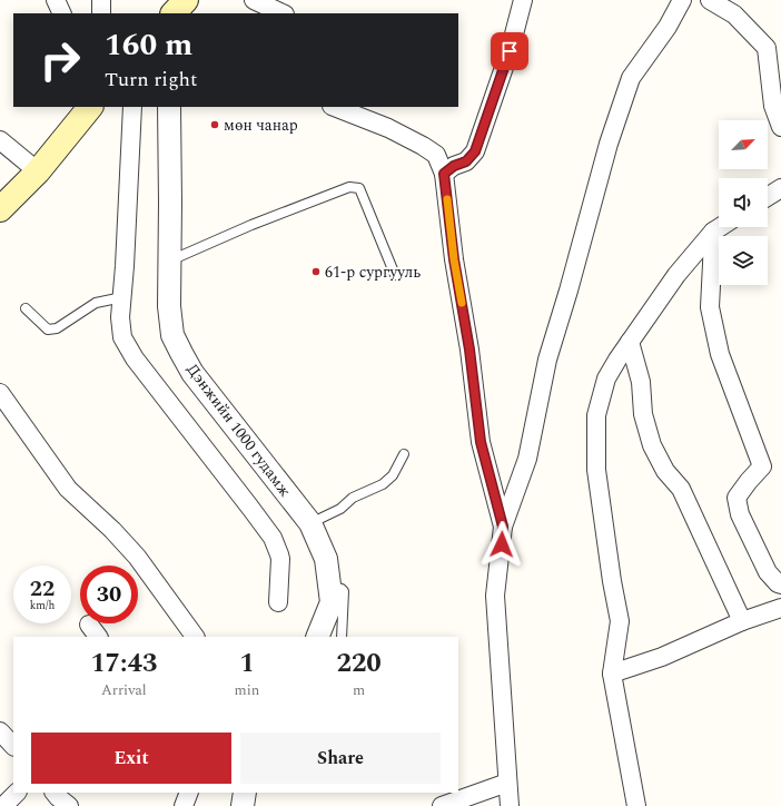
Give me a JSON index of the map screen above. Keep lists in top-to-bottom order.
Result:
{
  "streets": {
    "street": ["Дэнжийн 1000 гудамж"]
  },
  "places": ["мөн чанар", "61-р сургууль"],
  "north": "top right",
  "page": {
    "turn": ["160 m", "Turn right"],
    "speed": "22 km/h",
    "limit": "30",
    "eta": [
      "17:43",
      "Arrival",
      "1",
      "min",
      "220",
      "m"
    ],
    "buttons": ["Exit", "Share"]
  }
}
